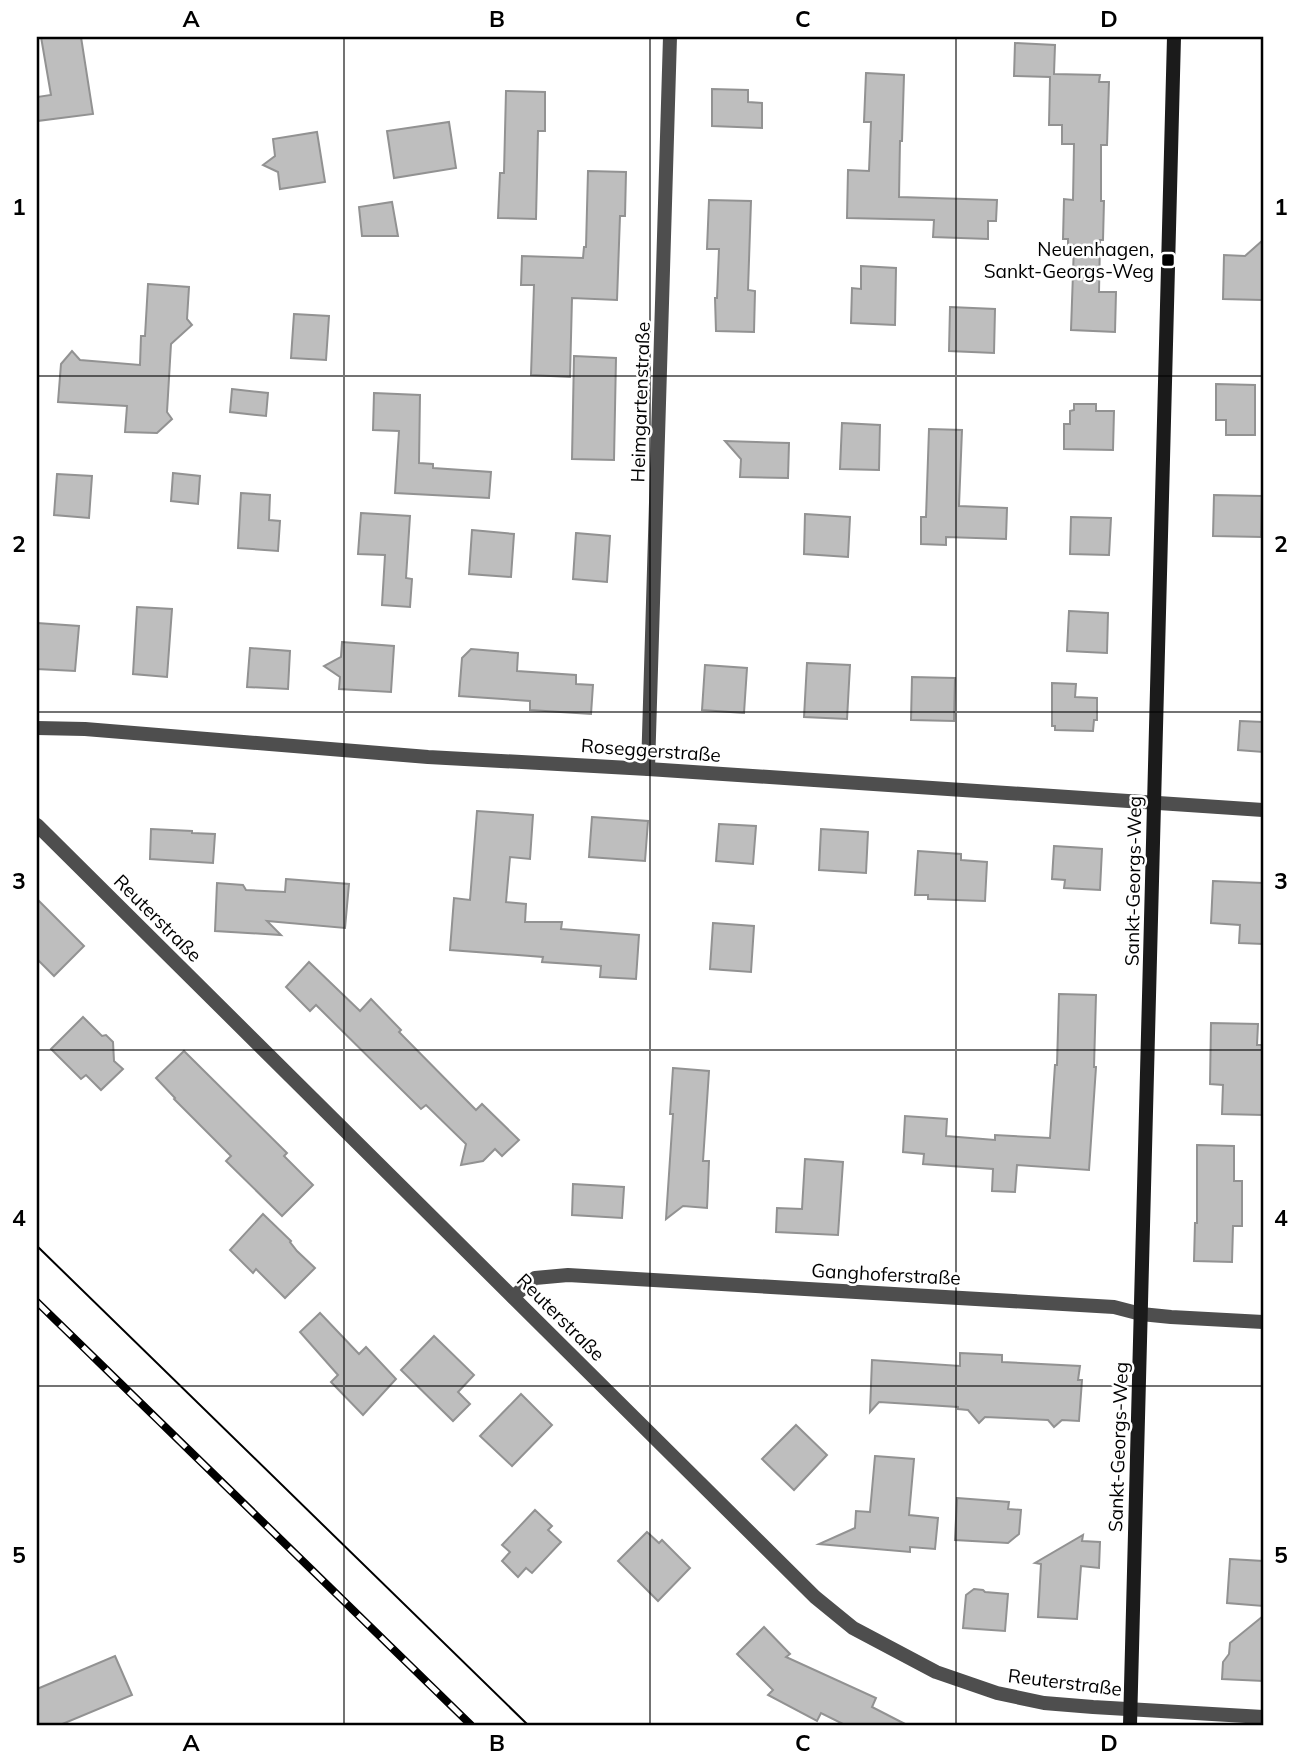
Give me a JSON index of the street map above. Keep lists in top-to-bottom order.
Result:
{
  "streets": {
    "street": [
      "Heimgartenstraße",
      "Roseggerstraße",
      "Sankt-Georgs-Weg",
      "Reuterstraße",
      "Ganghoferstraße"
    ]
  },
  "crossings": [
    ["Heimgartenstraße", "Roseggerstraße"],
    ["Roseggerstraße", "Sankt-Georgs-Weg"],
    ["Sankt-Georgs-Weg", "Reuterstraße"],
    ["Sankt-Georgs-Weg", "Ganghoferstraße"],
    ["Reuterstraße", "Ganghoferstraße"]
  ],
  "places": {
    "transit": ["Neuenhagen, Sankt-Georgs-Weg"]
  },
  "grid": {
    "columns": [
      "A",
      "B",
      "C",
      "D"
    ],
    "rows": [
      "1",
      "2",
      "3",
      "4",
      "5"
    ]
  }
}
